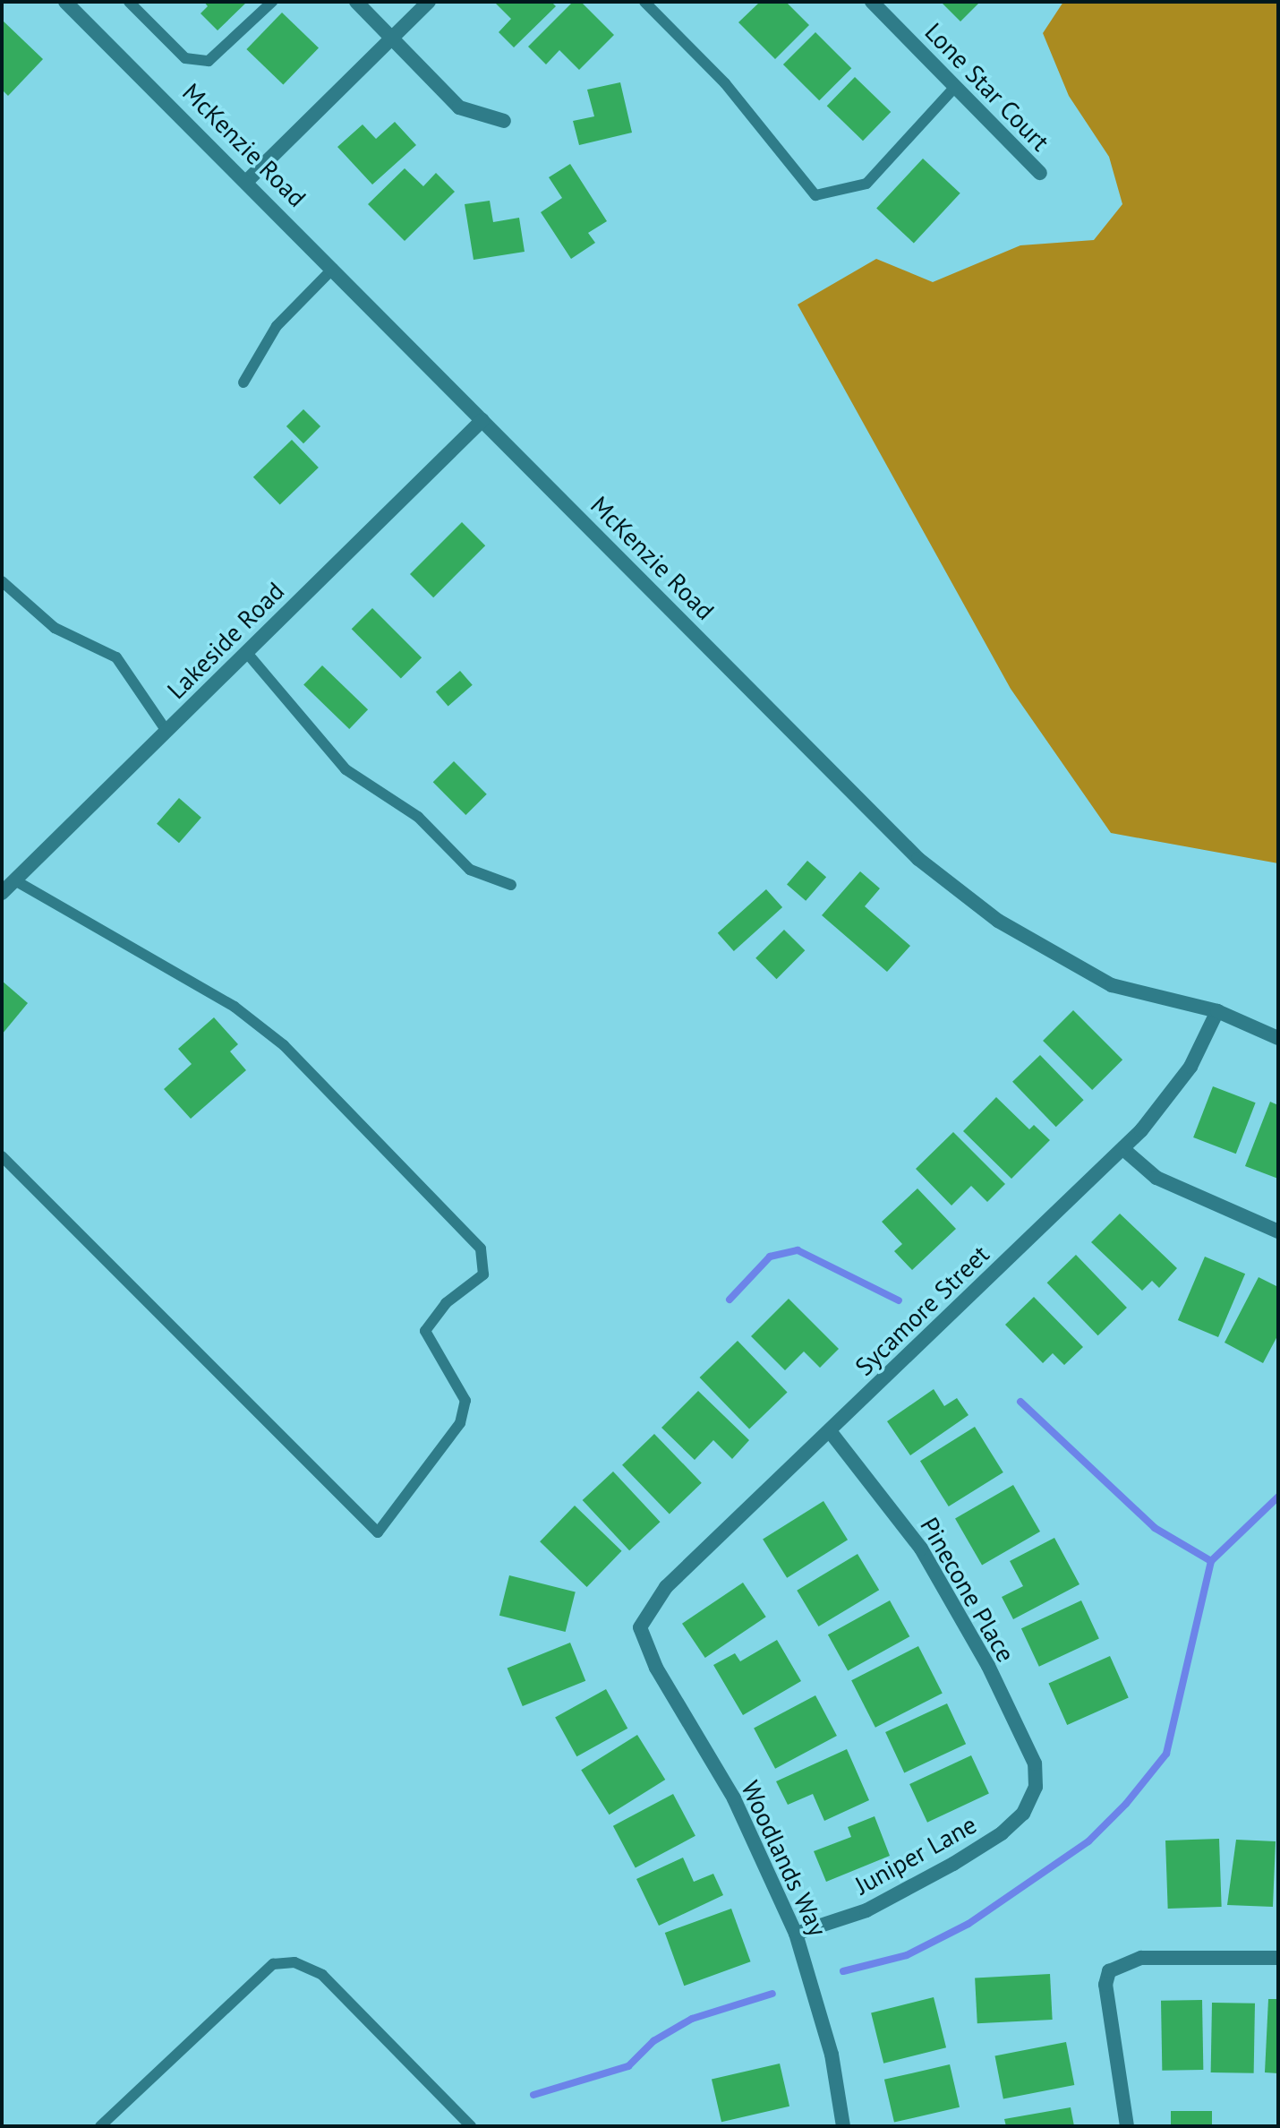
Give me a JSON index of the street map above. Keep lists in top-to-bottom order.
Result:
{
  "streets": {
    "street": [
      "Lone Star Court",
      "McKenzie Road",
      "Lakeside Road",
      "Sycamore Street",
      "Pinecone Place",
      "Juniper Lane",
      "Woodlands Way"
    ]
  },
  "crossings": [
    ["McKenzie Road", "Lakeside Road"],
    ["McKenzie Road", "Sycamore Street"],
    ["Sycamore Street", "Pinecone Place"],
    ["Sycamore Street", "Woodlands Way"],
    ["Pinecone Place", "Juniper Lane"],
    ["Juniper Lane", "Woodlands Way"]
  ]
}
